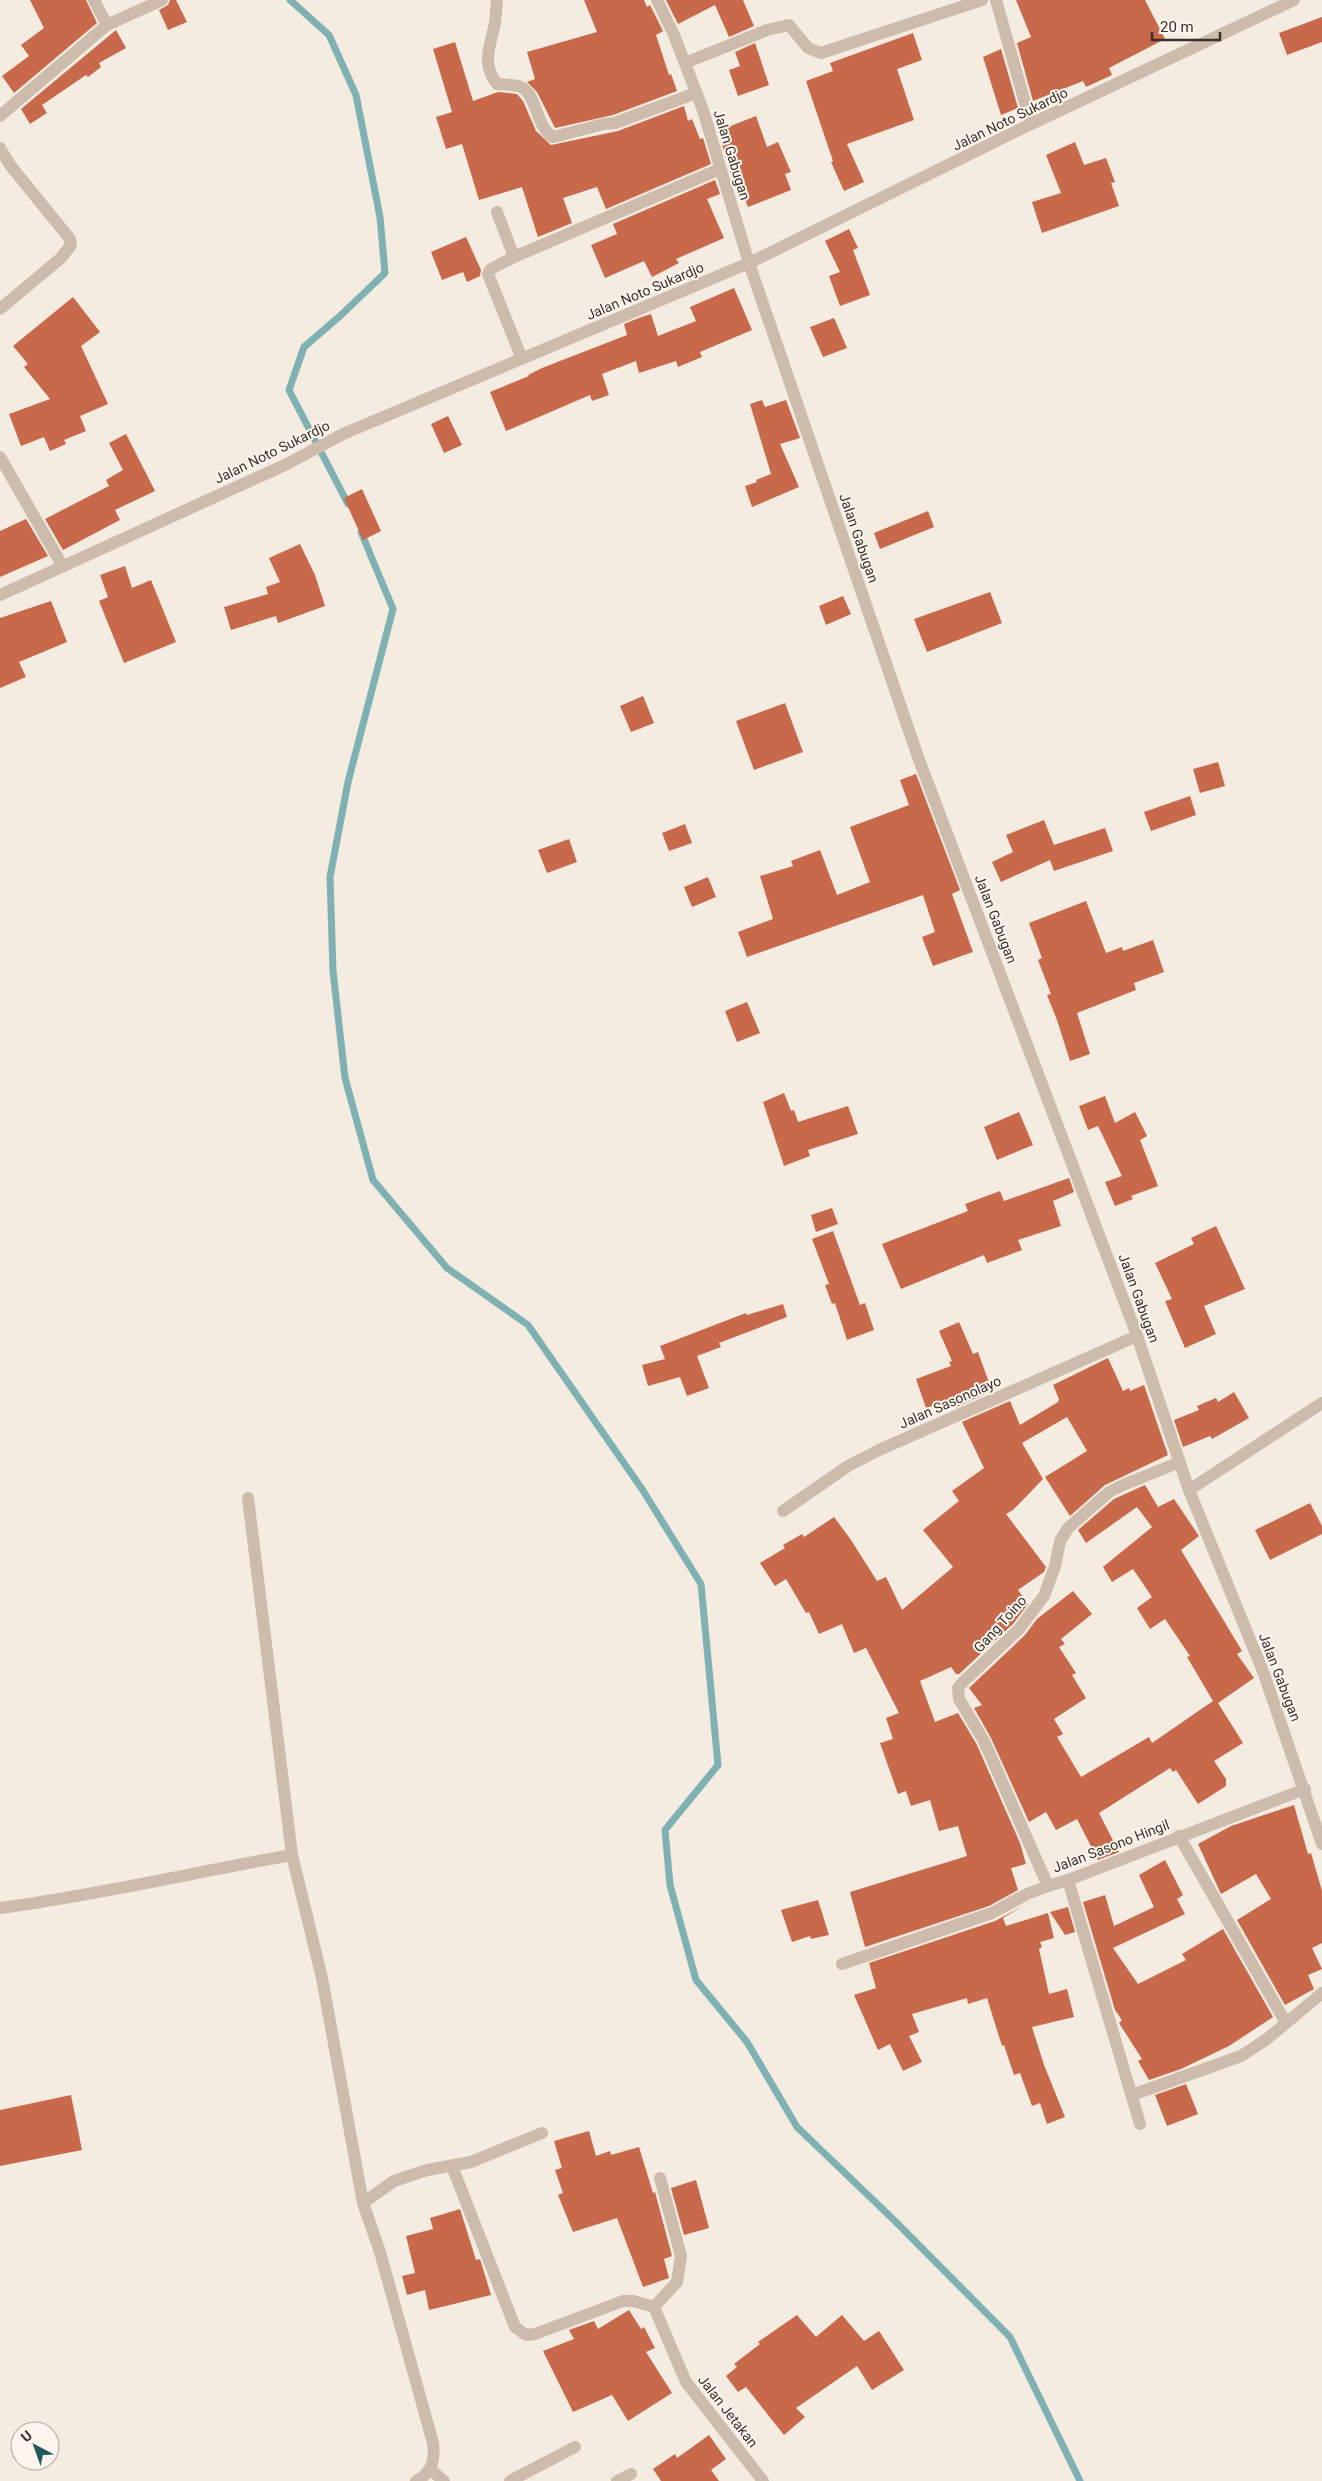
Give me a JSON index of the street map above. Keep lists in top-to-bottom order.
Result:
{
  "streets": {
    "street": [
      "Jalan Noto Sukardjo",
      "Jalan Gabugan",
      "Jalan Sasonolayo",
      "Gang Toino",
      "Jalan Sasono Hingil",
      "Jalan Jetakan"
    ]
  },
  "crossings": [
    ["Jalan Noto Sukardjo", "Jalan Gabugan"],
    ["Jalan Gabugan", "Jalan Sasonolayo"],
    ["Jalan Gabugan", "Gang Toino"],
    ["Jalan Gabugan", "Jalan Sasono Hingil"],
    ["Gang Toino", "Jalan Sasono Hingil"]
  ],
  "scale_bar": "20 m",
  "north": "top left"
}
